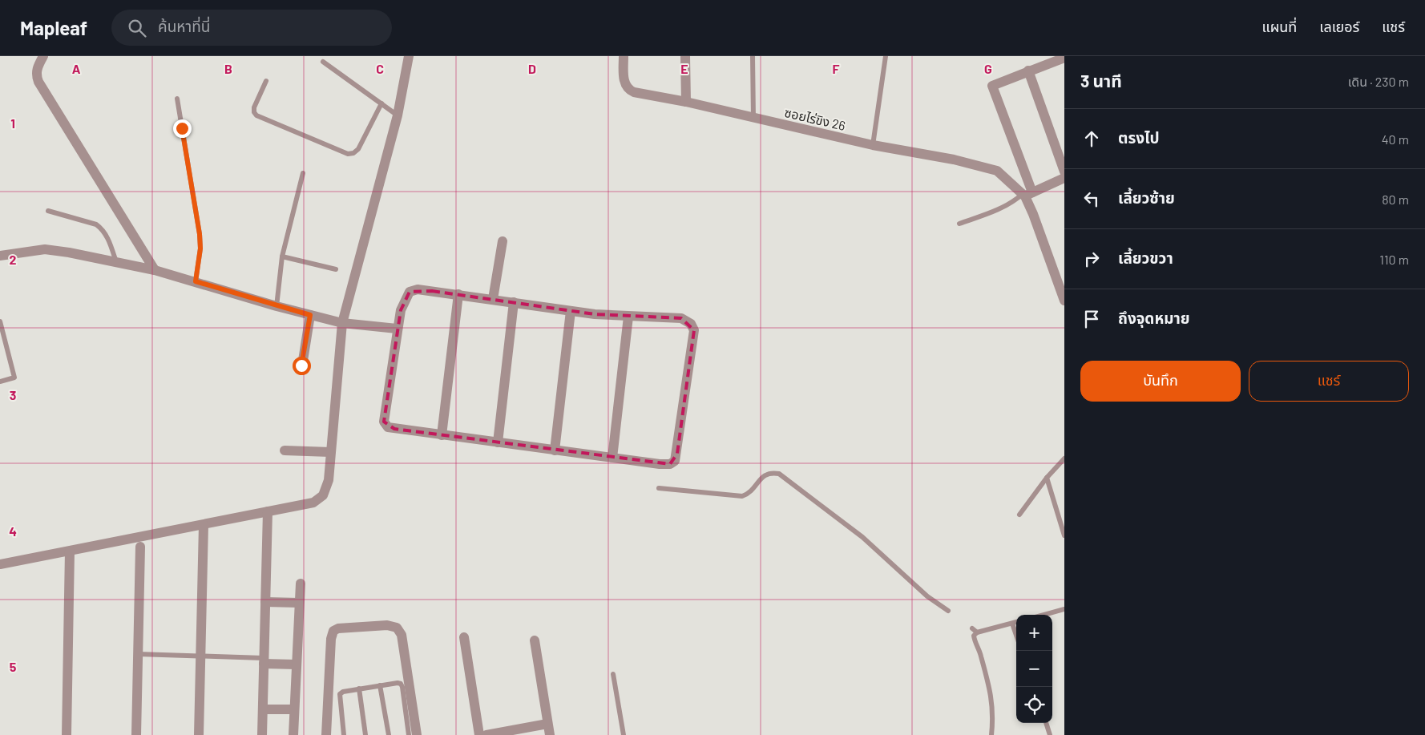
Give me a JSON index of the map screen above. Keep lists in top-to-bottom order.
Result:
{
  "streets": {
    "street": ["ซอยไร่ขิง 26"]
  },
  "page": {
    "header": "Mapleaf",
    "search": "ค้นหาที่นี่",
    "nav": ["แผนที่", "เลเยอร์", "แชร์"],
    "heading": ["3 นาที", "เดิน · 230 m"],
    "list": [
      ["ตรงไป", "40 m"],
      ["เลี้ยวซ้าย", "80 m"],
      ["เลี้ยวขวา", "110 m"],
      "ถึงจุดหมาย"
    ],
    "buttons": ["บันทึก", "แชร์"],
    "map_buttons": ["+", "−"]
  },
  "grid": {
    "columns": [
      "A",
      "B",
      "C",
      "D",
      "E",
      "F",
      "G"
    ],
    "rows": [
      "1",
      "2",
      "3",
      "4",
      "5"
    ]
  }
}
